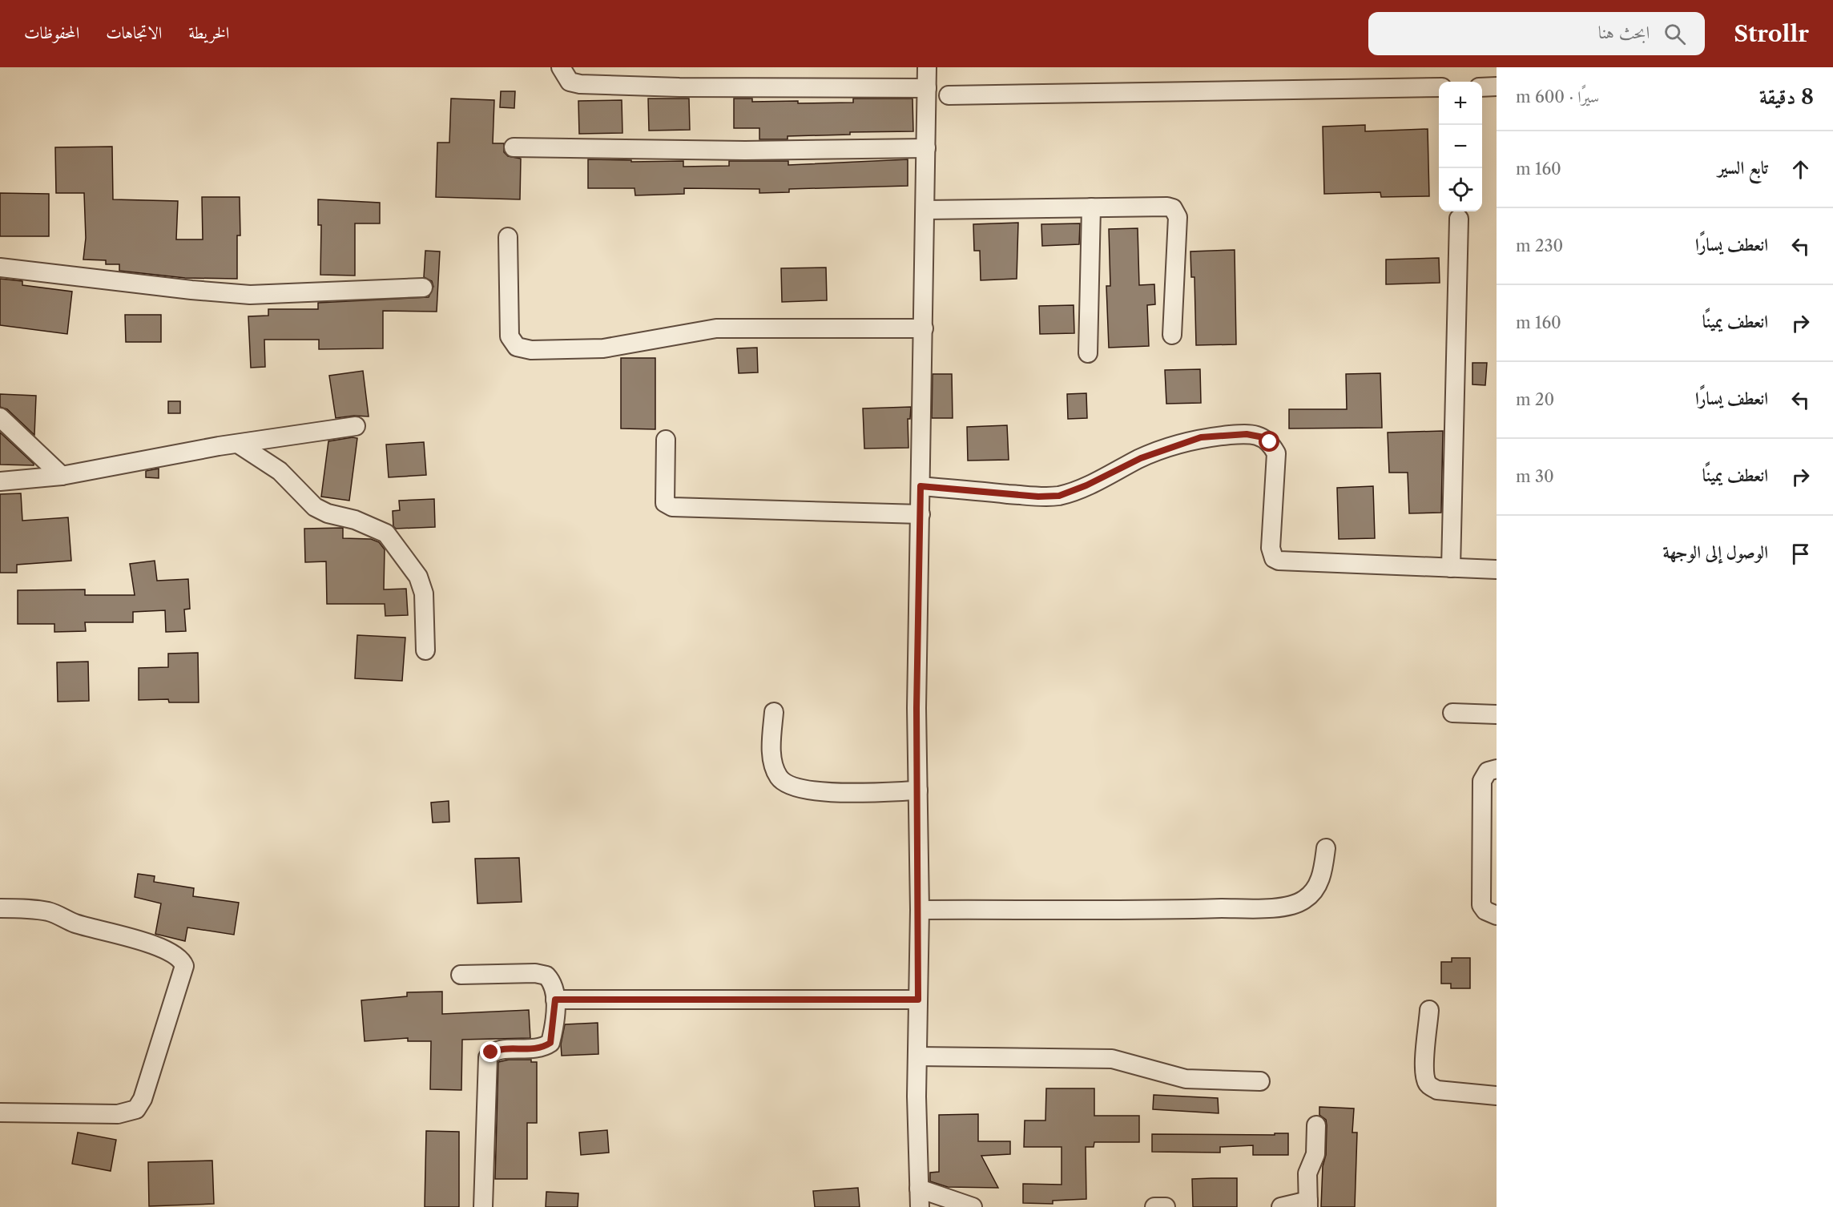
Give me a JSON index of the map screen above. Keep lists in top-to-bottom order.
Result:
{
  "page": {
    "header": "Strollr",
    "search": "ابحث هنا",
    "nav": ["الخريطة", "الاتجاهات", "المحفوظات"],
    "heading": ["8 دقيقة", "سيرًا · 600 m"],
    "map_buttons": ["+", "−"],
    "list": [
      ["تابع السير", "160 m"],
      ["انعطف يسارًا", "230 m"],
      ["انعطف يمينًا", "160 m"],
      ["انعطف يسارًا", "20 m"],
      ["انعطف يمينًا", "30 m"],
      "الوصول إلى الوجهة"
    ]
  }
}
